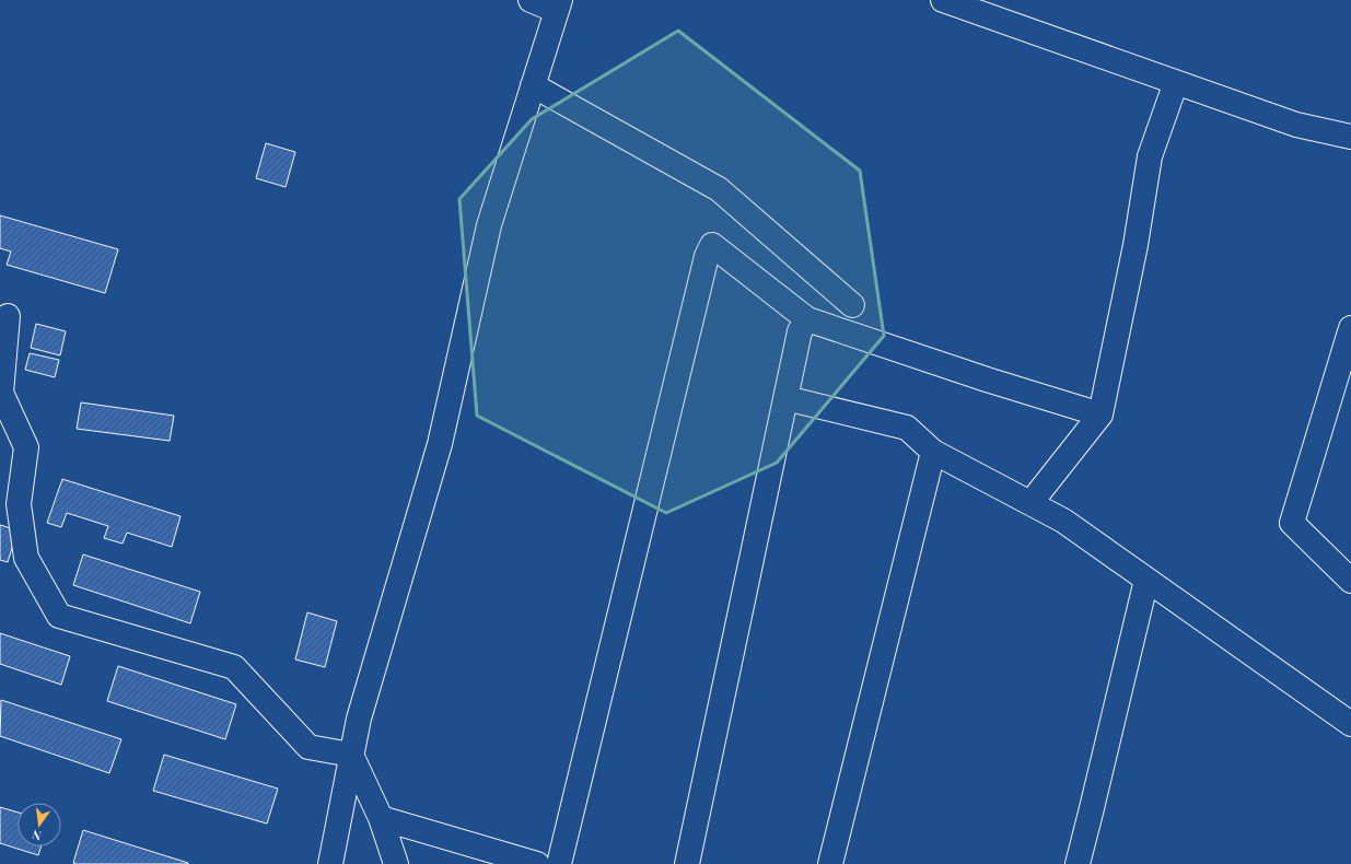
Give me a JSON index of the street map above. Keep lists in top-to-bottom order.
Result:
{
  "north": "bottom"
}
